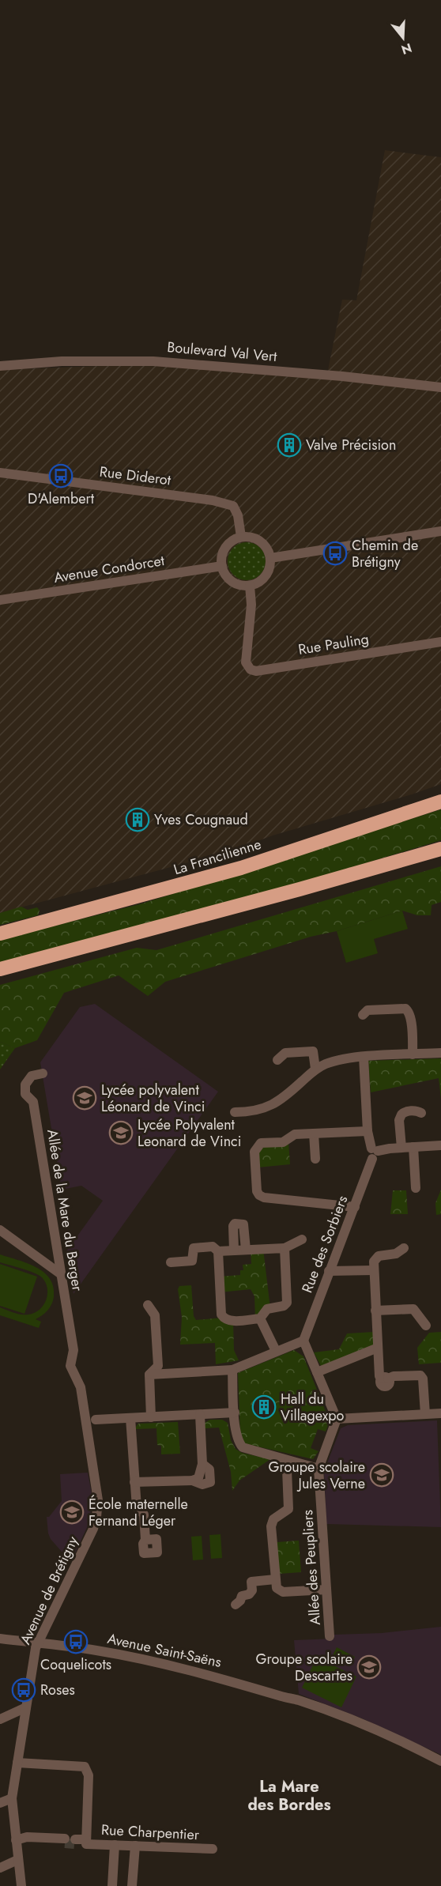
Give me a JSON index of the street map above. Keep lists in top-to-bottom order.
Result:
{
  "streets": {
    "highway": ["La Francilienne"],
    "street": [
      "Boulevard Val Vert",
      "Rue Diderot",
      "Avenue Condorcet",
      "Rue Pauling",
      "Allée de la Mare du Berger",
      "Rue des Sorbiers",
      "Allée des Peupliers",
      "Avenue de Brétigny",
      "Avenue Saint-Saëns",
      "Rue Charpentier"
    ]
  },
  "crossings": [
    ["Rue Diderot", "Avenue Condorcet"],
    ["Rue Diderot", "Rue Pauling"],
    ["Avenue Condorcet", "Rue Pauling"],
    ["Allée de la Mare du Berger", "Avenue de Brétigny"],
    ["Avenue de Brétigny", "Avenue Saint-Saëns"],
    ["Avenue de Brétigny", "Rue Charpentier"]
  ],
  "districts": ["La Mare des Bordes"],
  "places": {
    "building": ["Valve Précision", "Yves Cougnaud", "Hall du Villagexpo"],
    "bus stop": [
      "D'Alembert",
      "Chemin de Brétigny",
      "Coquelicots",
      "Roses"
    ],
    "school or university": [
      "Lycée polyvalent Léonard de Vinci",
      "Lycée Polyvalent Leonard de Vinci",
      "Groupe scolaire Jules Verne",
      "École maternelle Fernand Léger",
      "Groupe scolaire Descartes"
    ]
  },
  "north": "bottom"
}
